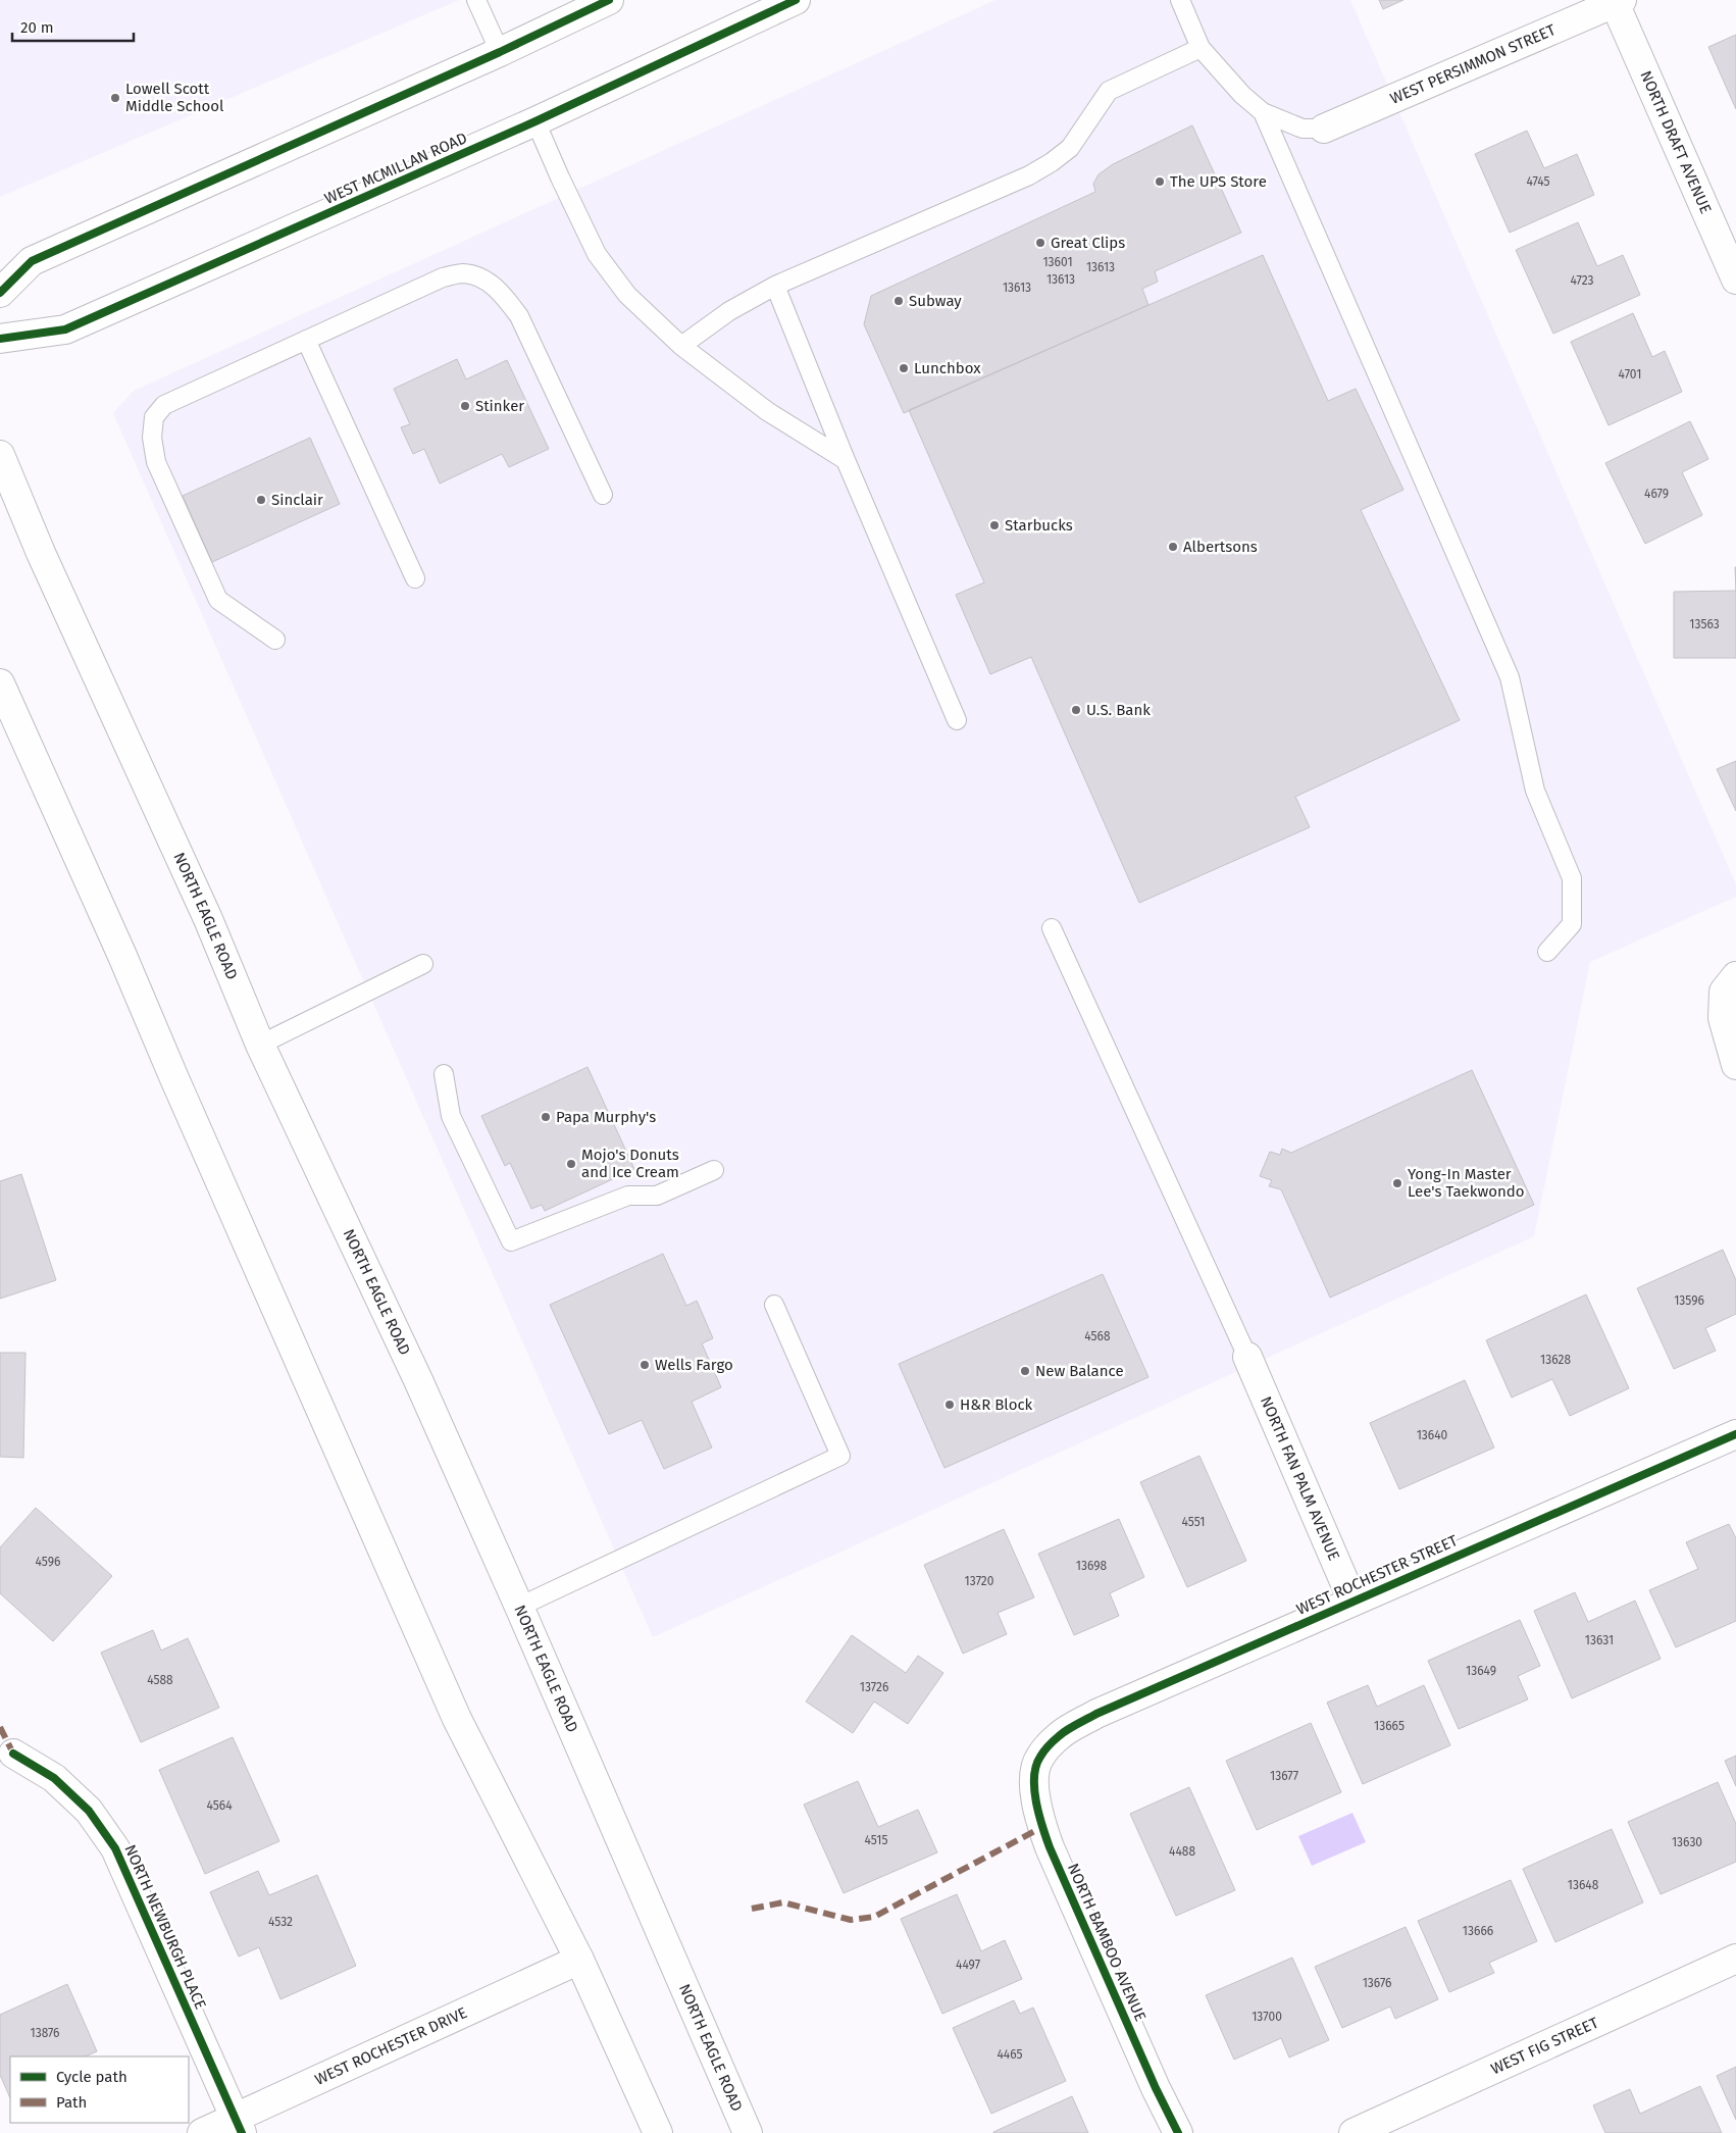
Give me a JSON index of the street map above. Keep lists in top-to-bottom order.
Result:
{
  "streets": {
    "main road": [
      "WEST PERSIMMON STREET",
      "NORTH DRAFT AVENUE",
      "WEST MCMILLAN ROAD",
      "NORTH EAGLE ROAD",
      "NORTH FAN PALM AVENUE",
      "WEST ROCHESTER STREET",
      "NORTH NEWBURGH PLACE",
      "NORTH BAMBOO AVENUE",
      "WEST ROCHESTER DRIVE",
      "WEST FIG STREET"
    ]
  },
  "crossings": [
    ["WEST PERSIMMON STREET", "NORTH DRAFT AVENUE"],
    ["NORTH FAN PALM AVENUE", "WEST ROCHESTER STREET"],
    ["WEST ROCHESTER STREET", "NORTH BAMBOO AVENUE"],
    ["NORTH NEWBURGH PLACE", "WEST ROCHESTER DRIVE"]
  ],
  "places": [
    "Lowell Scott Middle School",
    "The UPS Store",
    "Great Clips",
    "Subway",
    "Lunchbox",
    "Stinker",
    "Sinclair",
    "Starbucks",
    "Albertsons",
    "U.S. Bank",
    "Papa Murphy's",
    "Mojo's Donuts and Ice Cream",
    "Yong-In Master Lee's Taekwondo",
    "Wells Fargo",
    "New Balance",
    "H&R Block"
  ],
  "house_numbers": [
    "4745",
    "13601",
    "13613",
    "13613",
    "4723",
    "13613",
    "4701",
    "4679",
    "13563",
    "13596",
    "4568",
    "13628",
    "13640",
    "4551",
    "4596",
    "13698",
    "13720",
    "13631",
    "13649",
    "4588",
    "13726",
    "13665",
    "13677",
    "4564",
    "4515",
    "13630",
    "4488",
    "13648",
    "4532",
    "13666",
    "4497",
    "13676",
    "13700",
    "13876",
    "4465"
  ],
  "legend": ["Cycle path", "Path"],
  "scale_bar": "20 m"
}
